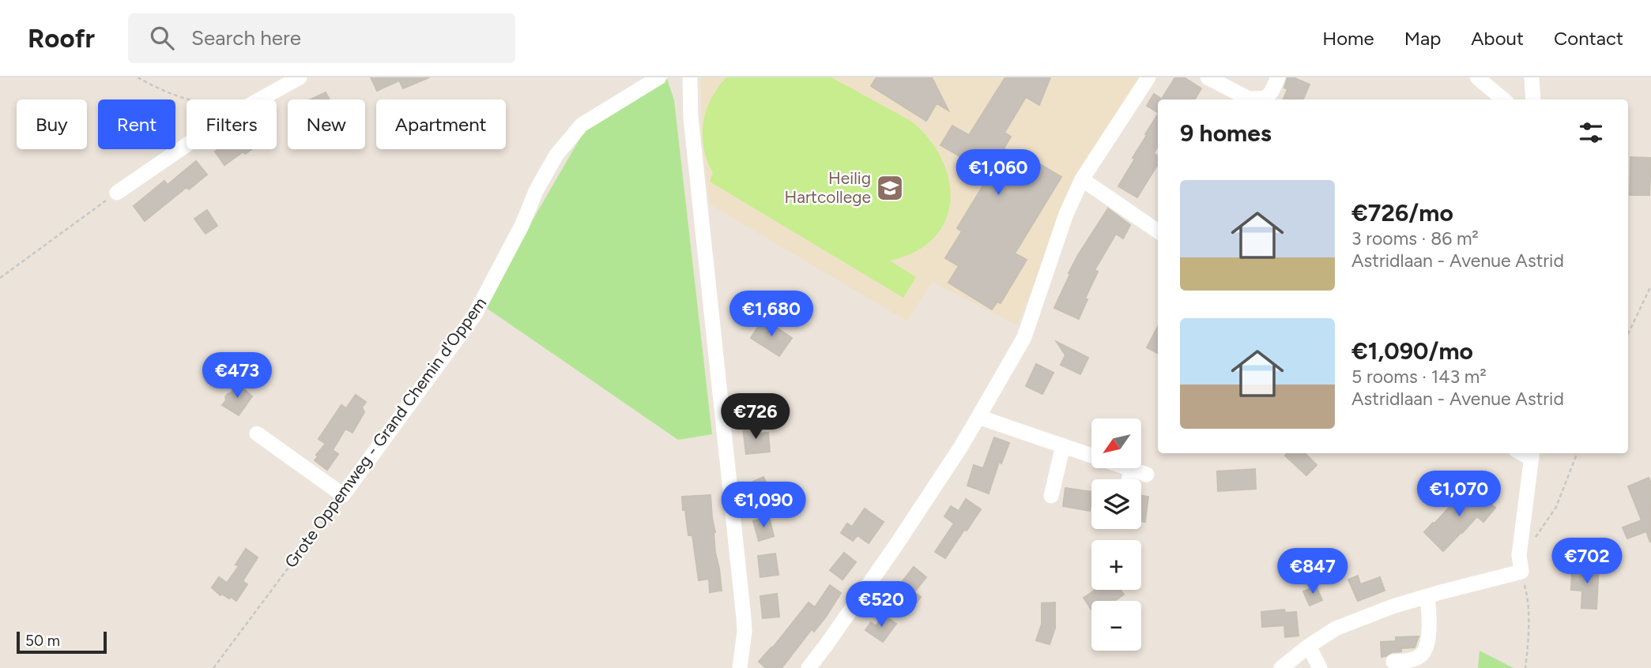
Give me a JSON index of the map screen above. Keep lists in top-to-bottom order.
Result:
{
  "streets": {
    "street": ["Grote Oppemweg - Grand Chemin d'Oppem"]
  },
  "places": {
    "school or university": ["Heilig Hartcollege"]
  },
  "scale_bar": "50 m",
  "north": "bottom left",
  "page": {
    "header": "Roofr",
    "search": "Search here",
    "nav": [
      "Home",
      "Map",
      "About",
      "Contact"
    ],
    "chip": [
      "Buy",
      "Rent",
      "Filters",
      "New",
      "Apartment"
    ],
    "heading": "9 homes",
    "price": [
      "€1,060",
      "€1,680",
      "€473",
      "€726",
      "€1,070",
      "€1,090",
      "€702",
      "€847",
      "€520"
    ],
    "list": [
      {
        "name": "€726/mo",
        "note": "3 rooms · 86 m² · Astridlaan - Avenue Astrid"
      },
      {
        "name": "€1,090/mo",
        "note": "5 rooms · 143 m² · Astridlaan - Avenue Astrid"
      }
    ],
    "map_buttons": ["+", "−"],
    "scale": "50 m"
  }
}
